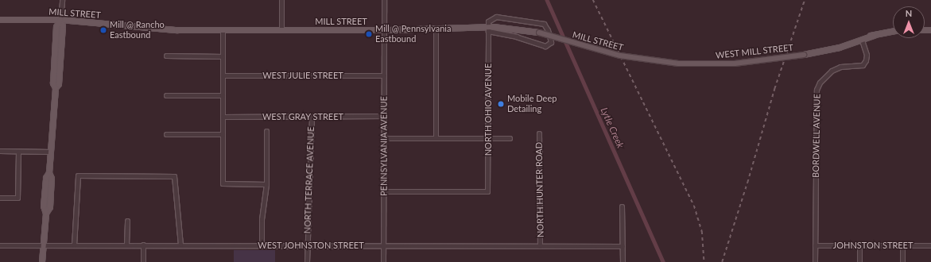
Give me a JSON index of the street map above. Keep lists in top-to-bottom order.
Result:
{
  "streets": {
    "main road": ["MILL STREET", "WEST MILL STREET"],
    "street": [
      "WEST JULIE STREET",
      "NORTH OHIO AVENUE",
      "WEST GRAY STREET",
      "BORDWELL AVENUE",
      "PENNSYLVANIA AVENUE",
      "NORTH TERRACE AVENUE",
      "NORTH HUNTER ROAD",
      "WEST JOHNSTON STREET",
      "JOHNSTON STREET"
    ]
  },
  "crossings": [
    ["MILL STREET", "WEST MILL STREET"],
    ["MILL STREET", "NORTH OHIO AVENUE"],
    ["MILL STREET", "PENNSYLVANIA AVENUE"],
    ["WEST MILL STREET", "BORDWELL AVENUE"],
    ["WEST JULIE STREET", "PENNSYLVANIA AVENUE"],
    ["NORTH OHIO AVENUE", "PENNSYLVANIA AVENUE"],
    ["WEST GRAY STREET", "PENNSYLVANIA AVENUE"],
    ["WEST GRAY STREET", "NORTH TERRACE AVENUE"],
    ["BORDWELL AVENUE", "JOHNSTON STREET"],
    ["PENNSYLVANIA AVENUE", "WEST JOHNSTON STREET"],
    ["NORTH TERRACE AVENUE", "WEST JOHNSTON STREET"],
    ["NORTH HUNTER ROAD", "WEST JOHNSTON STREET"]
  ],
  "water": ["Lytle Creek"],
  "places": ["Mill @ Rancho Eastbound", "Mill @ Pennsylvania Eastbound", "Mobile Deep Detailing"],
  "north": "top"
}
